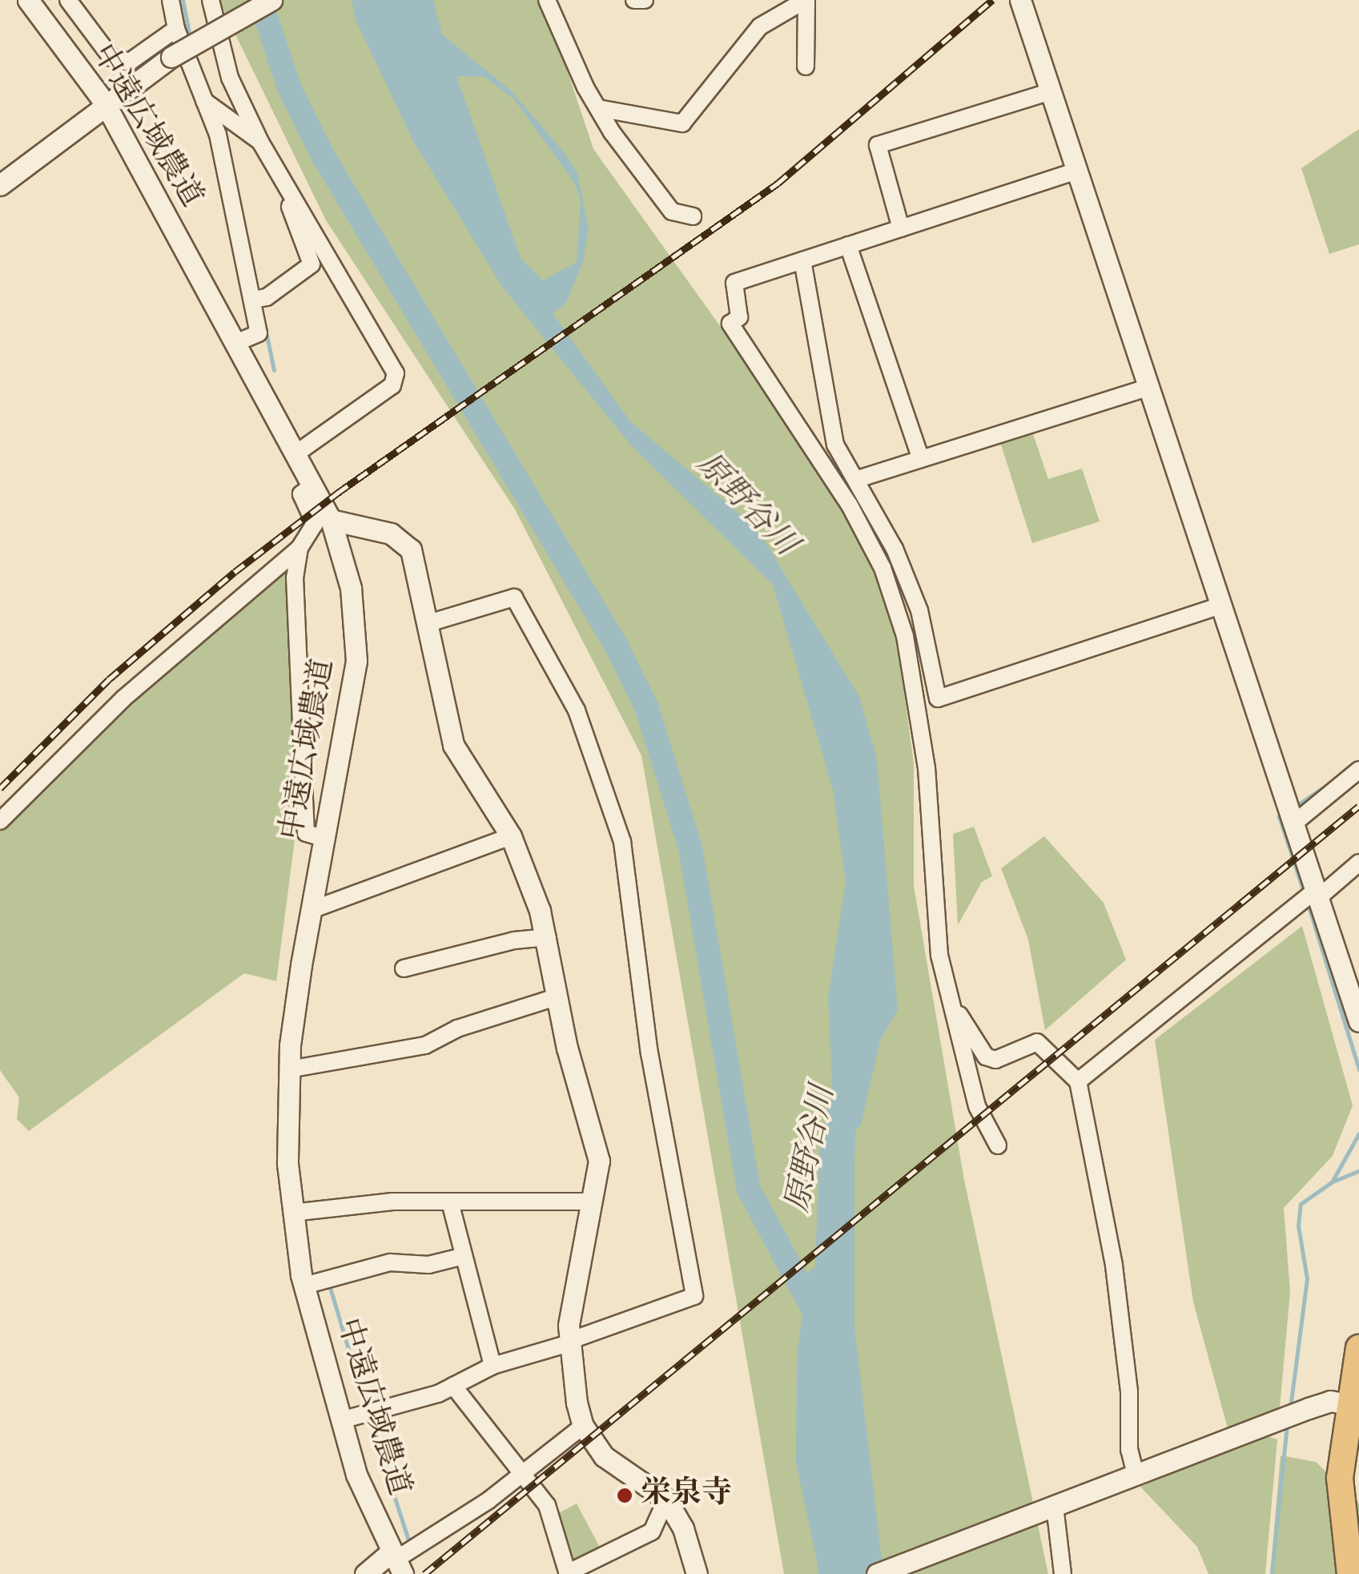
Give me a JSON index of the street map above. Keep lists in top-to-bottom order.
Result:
{
  "streets": {
    "street": ["中遠広域農道"]
  },
  "water": ["原野谷川"],
  "places": ["栄泉寺"]
}
